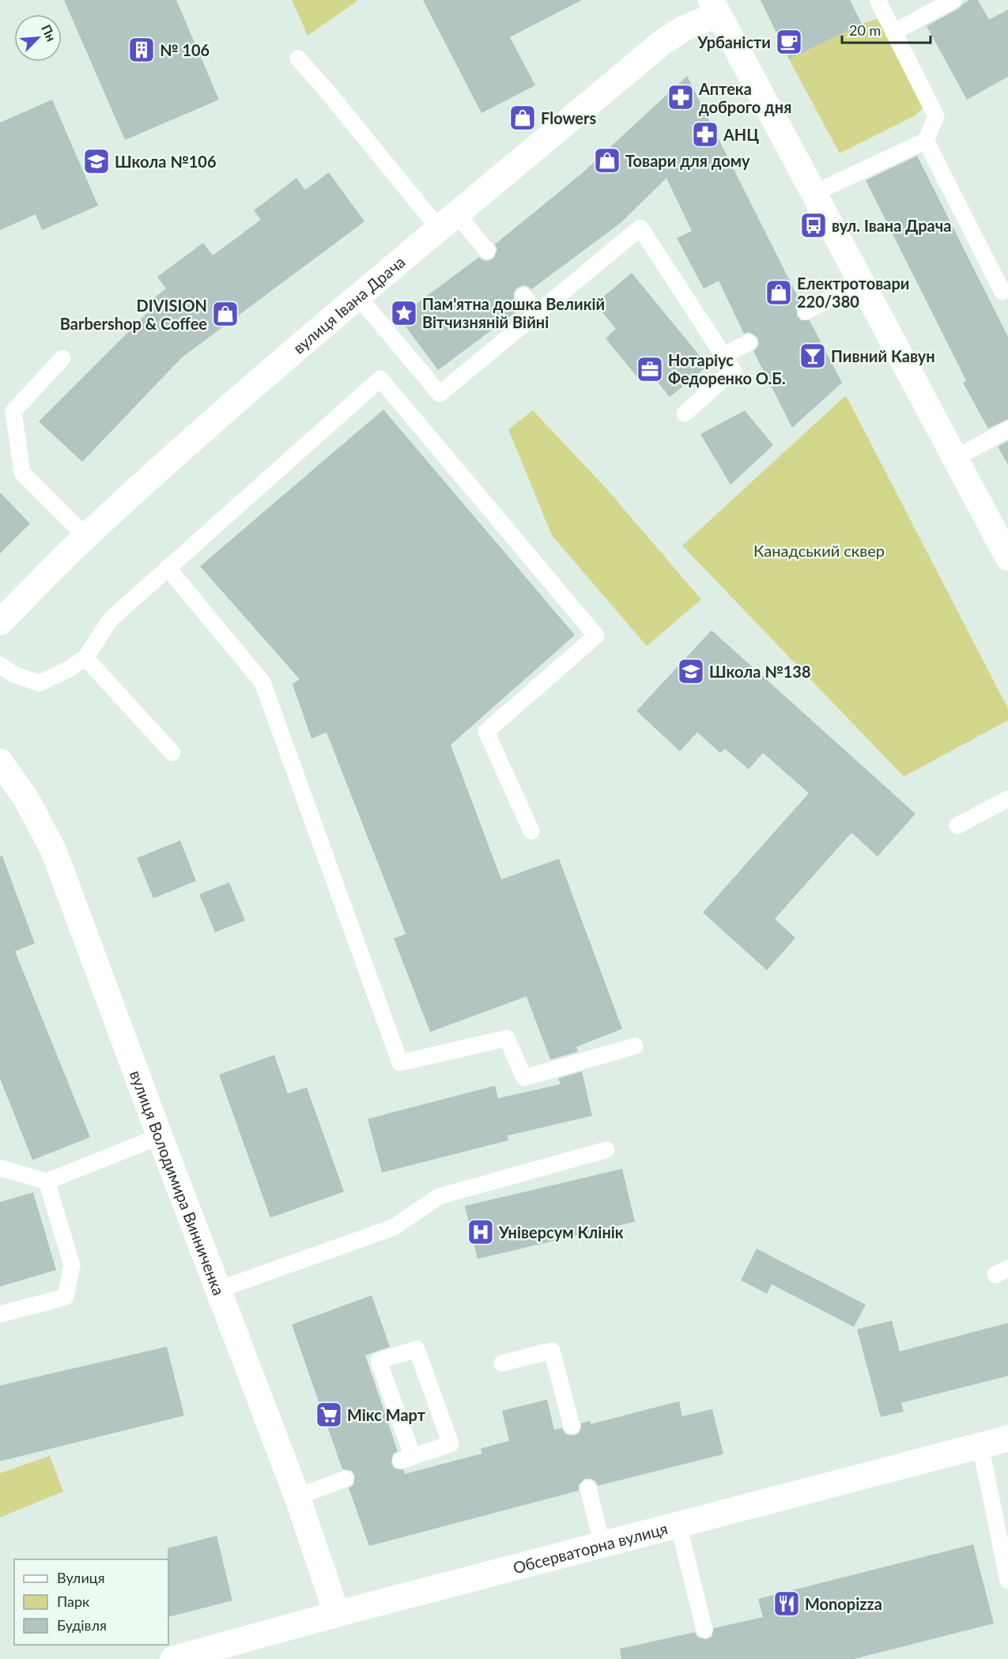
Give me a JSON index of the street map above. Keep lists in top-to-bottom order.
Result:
{
  "streets": {
    "street": ["вулиця Івана Драча", "вулиця Володимира Винниченка", "Обсерваторна вулиця"]
  },
  "crossings": [
    ["вулиця Володимира Винниченка", "Обсерваторна вулиця"]
  ],
  "parks": ["Канадський сквер"],
  "places": {
    "cafe": ["Урбаністи"],
    "building": ["№ 106"],
    "pharmacy": ["Аптека доброго дня", "АНЦ"],
    "shop": [
      "Flowers",
      "Товари для дому",
      "Електротовари 220/380",
      "DIVISION Barbershop & Coffee"
    ],
    "school or university": ["Школа №106", "Школа №138"],
    "bus stop": ["вул. Івана Драча"],
    "place": ["Пам'ятна дошка Великій Вітчизняній Війні"],
    "bar": ["Пивний Кавун"],
    "office": ["Нотаріус Федоренко О.Б."],
    "hospital": ["Універсум Клінік"],
    "supermarket": ["Мікс Март"],
    "restaurant": ["Monopizza"]
  },
  "legend": ["Вулиця", "Парк", "Будівля"],
  "scale_bar": "20 m",
  "north": "top right"
}
